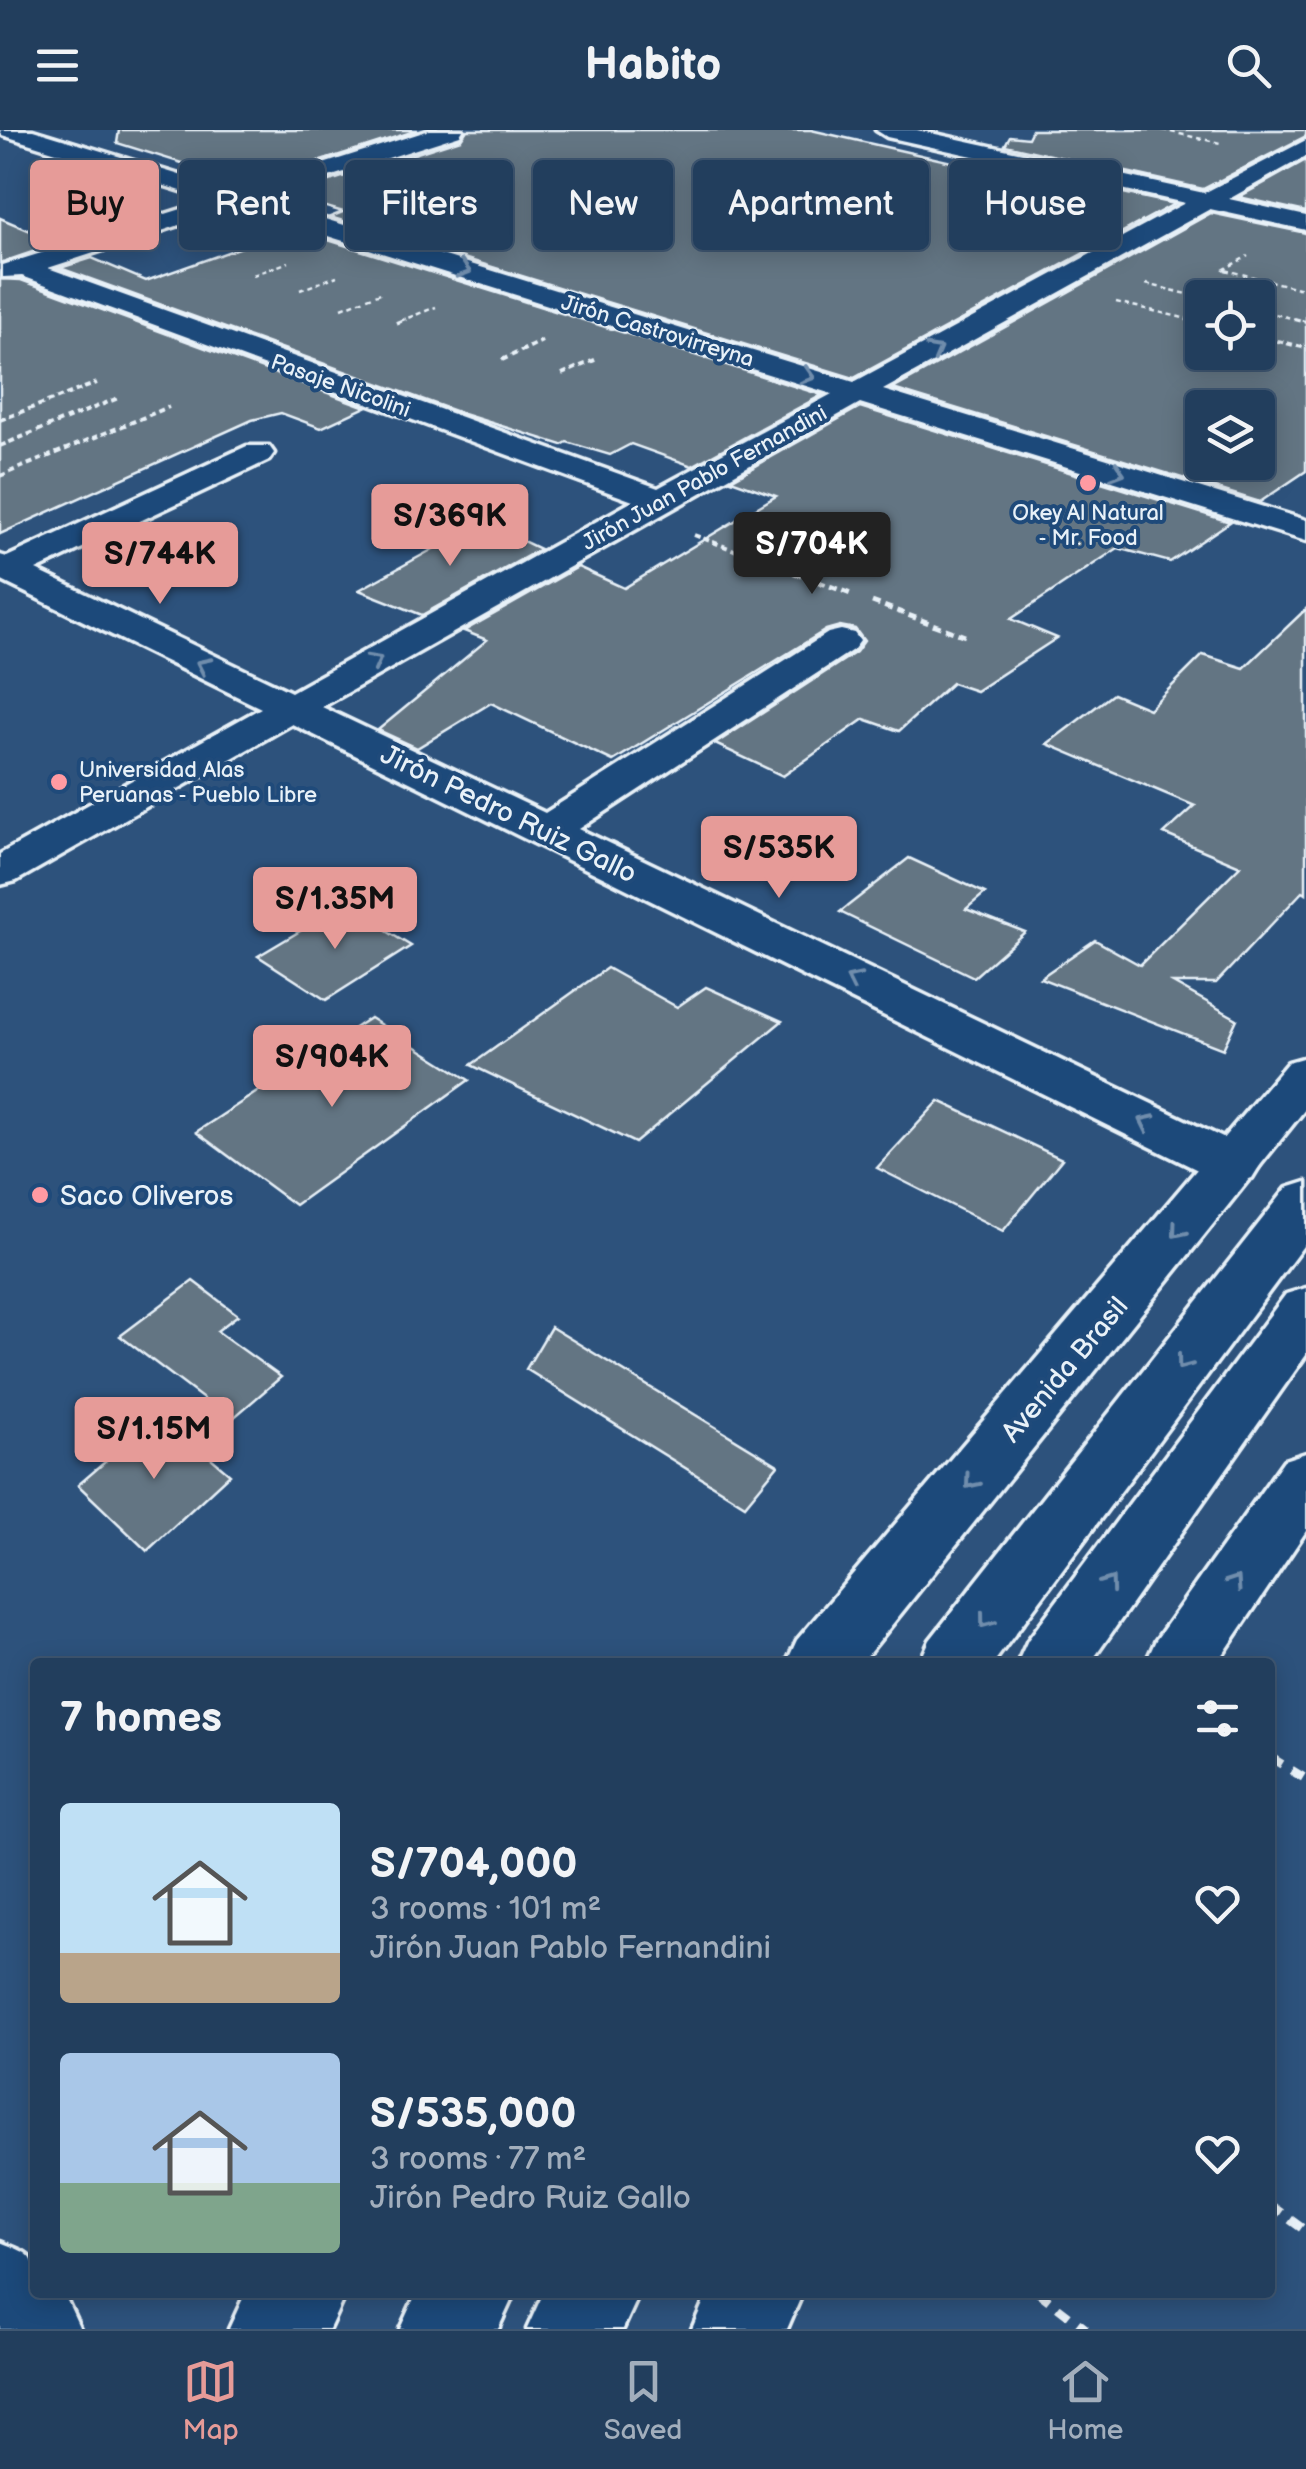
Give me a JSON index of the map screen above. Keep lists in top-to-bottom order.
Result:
{
  "streets": {
    "street": [
      "Jirón Castrovirreyna",
      "Pasaje Nicolini",
      "Jirón Juan Pablo Fernandini",
      "Jirón Pedro Ruiz Gallo",
      "Avenida Brasil"
    ]
  },
  "crossings": [
    ["Jirón Castrovirreyna", "Jirón Juan Pablo Fernandini"],
    ["Pasaje Nicolini", "Jirón Juan Pablo Fernandini"],
    ["Jirón Juan Pablo Fernandini", "Jirón Pedro Ruiz Gallo"],
    ["Jirón Pedro Ruiz Gallo", "Avenida Brasil"]
  ],
  "one_way": ["Jirón Pedro Ruiz Gallo"],
  "places": ["Okey Al Natural - Mr. Food", "Universidad Alas Peruanas - Pueblo Libre", "Saco Oliveros"],
  "page": {
    "header": "Habito",
    "chip": [
      "Buy",
      "Rent",
      "Filters",
      "New",
      "Apartment",
      "House"
    ],
    "price": [
      "S/369K",
      "S/704K",
      "S/744K",
      "S/535K",
      "S/1.35M",
      "S/904K",
      "S/1.15M"
    ],
    "heading": "7 homes",
    "list": [
      {
        "name": "S/704,000",
        "note": "3 rooms · 101 m² · Jirón Juan Pablo Fernandini"
      },
      {
        "name": "S/535,000",
        "note": "3 rooms · 77 m² · Jirón Pedro Ruiz Gallo"
      }
    ],
    "tabs": ["Map", "Saved", "Home"]
  }
}
